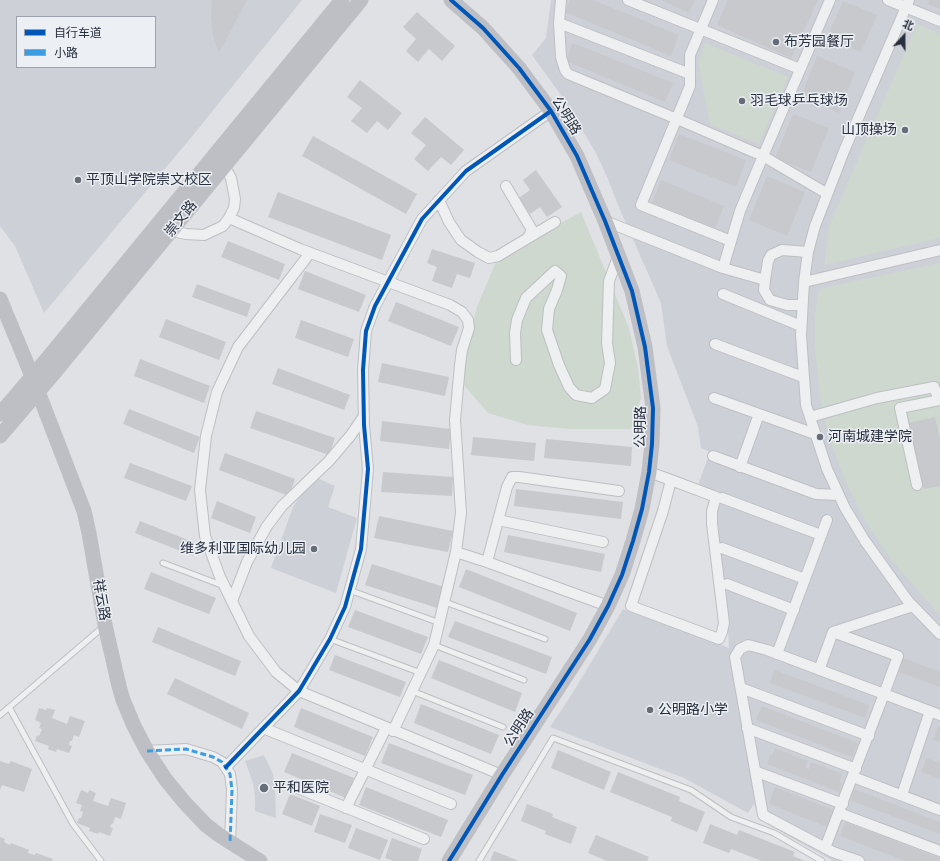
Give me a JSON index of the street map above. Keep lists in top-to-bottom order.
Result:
{
  "streets": {
    "main road": ["公明路", "崇文路", "祥云路"]
  },
  "crossings": [
    ["崇文路", "祥云路"]
  ],
  "places": [
    "布芳园餐厅",
    "羽毛球乒乓球场",
    "山顶操场",
    "平顶山学院崇文校区",
    "河南城建学院",
    "维多利亚国际幼儿园",
    "公明路小学",
    "平和医院"
  ],
  "legend": ["自行车道", "小路"],
  "north": "top"
}
